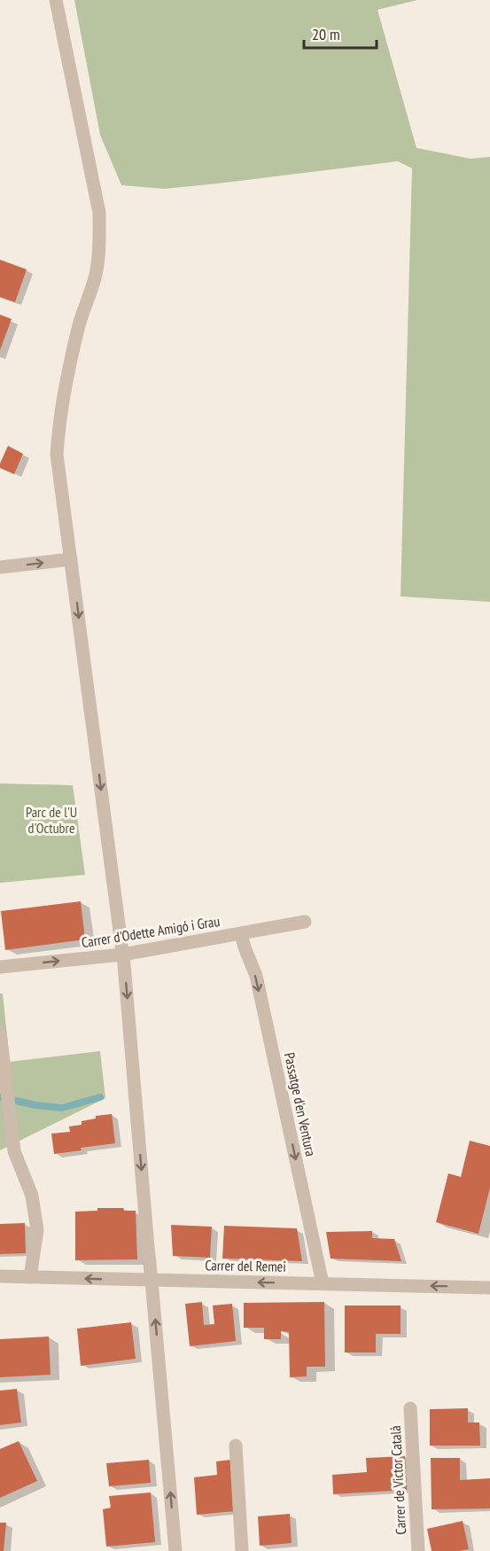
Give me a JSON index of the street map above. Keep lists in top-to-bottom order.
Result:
{
  "streets": {
    "street": [
      "Carrer d'Odette Amigó i Grau",
      "Passatge d'en Ventura",
      "Carrer del Remei",
      "Carrer de Victor Català"
    ]
  },
  "crossings": [
    ["Carrer d'Odette Amigó i Grau", "Passatge d'en Ventura"],
    ["Passatge d'en Ventura", "Carrer del Remei"]
  ],
  "one_way": ["Carrer d'Odette Amigó i Grau", "Passatge d'en Ventura", "Carrer del Remei"],
  "parks": ["Parc de l'U d'Octubre"],
  "scale_bar": "20 m"
}
